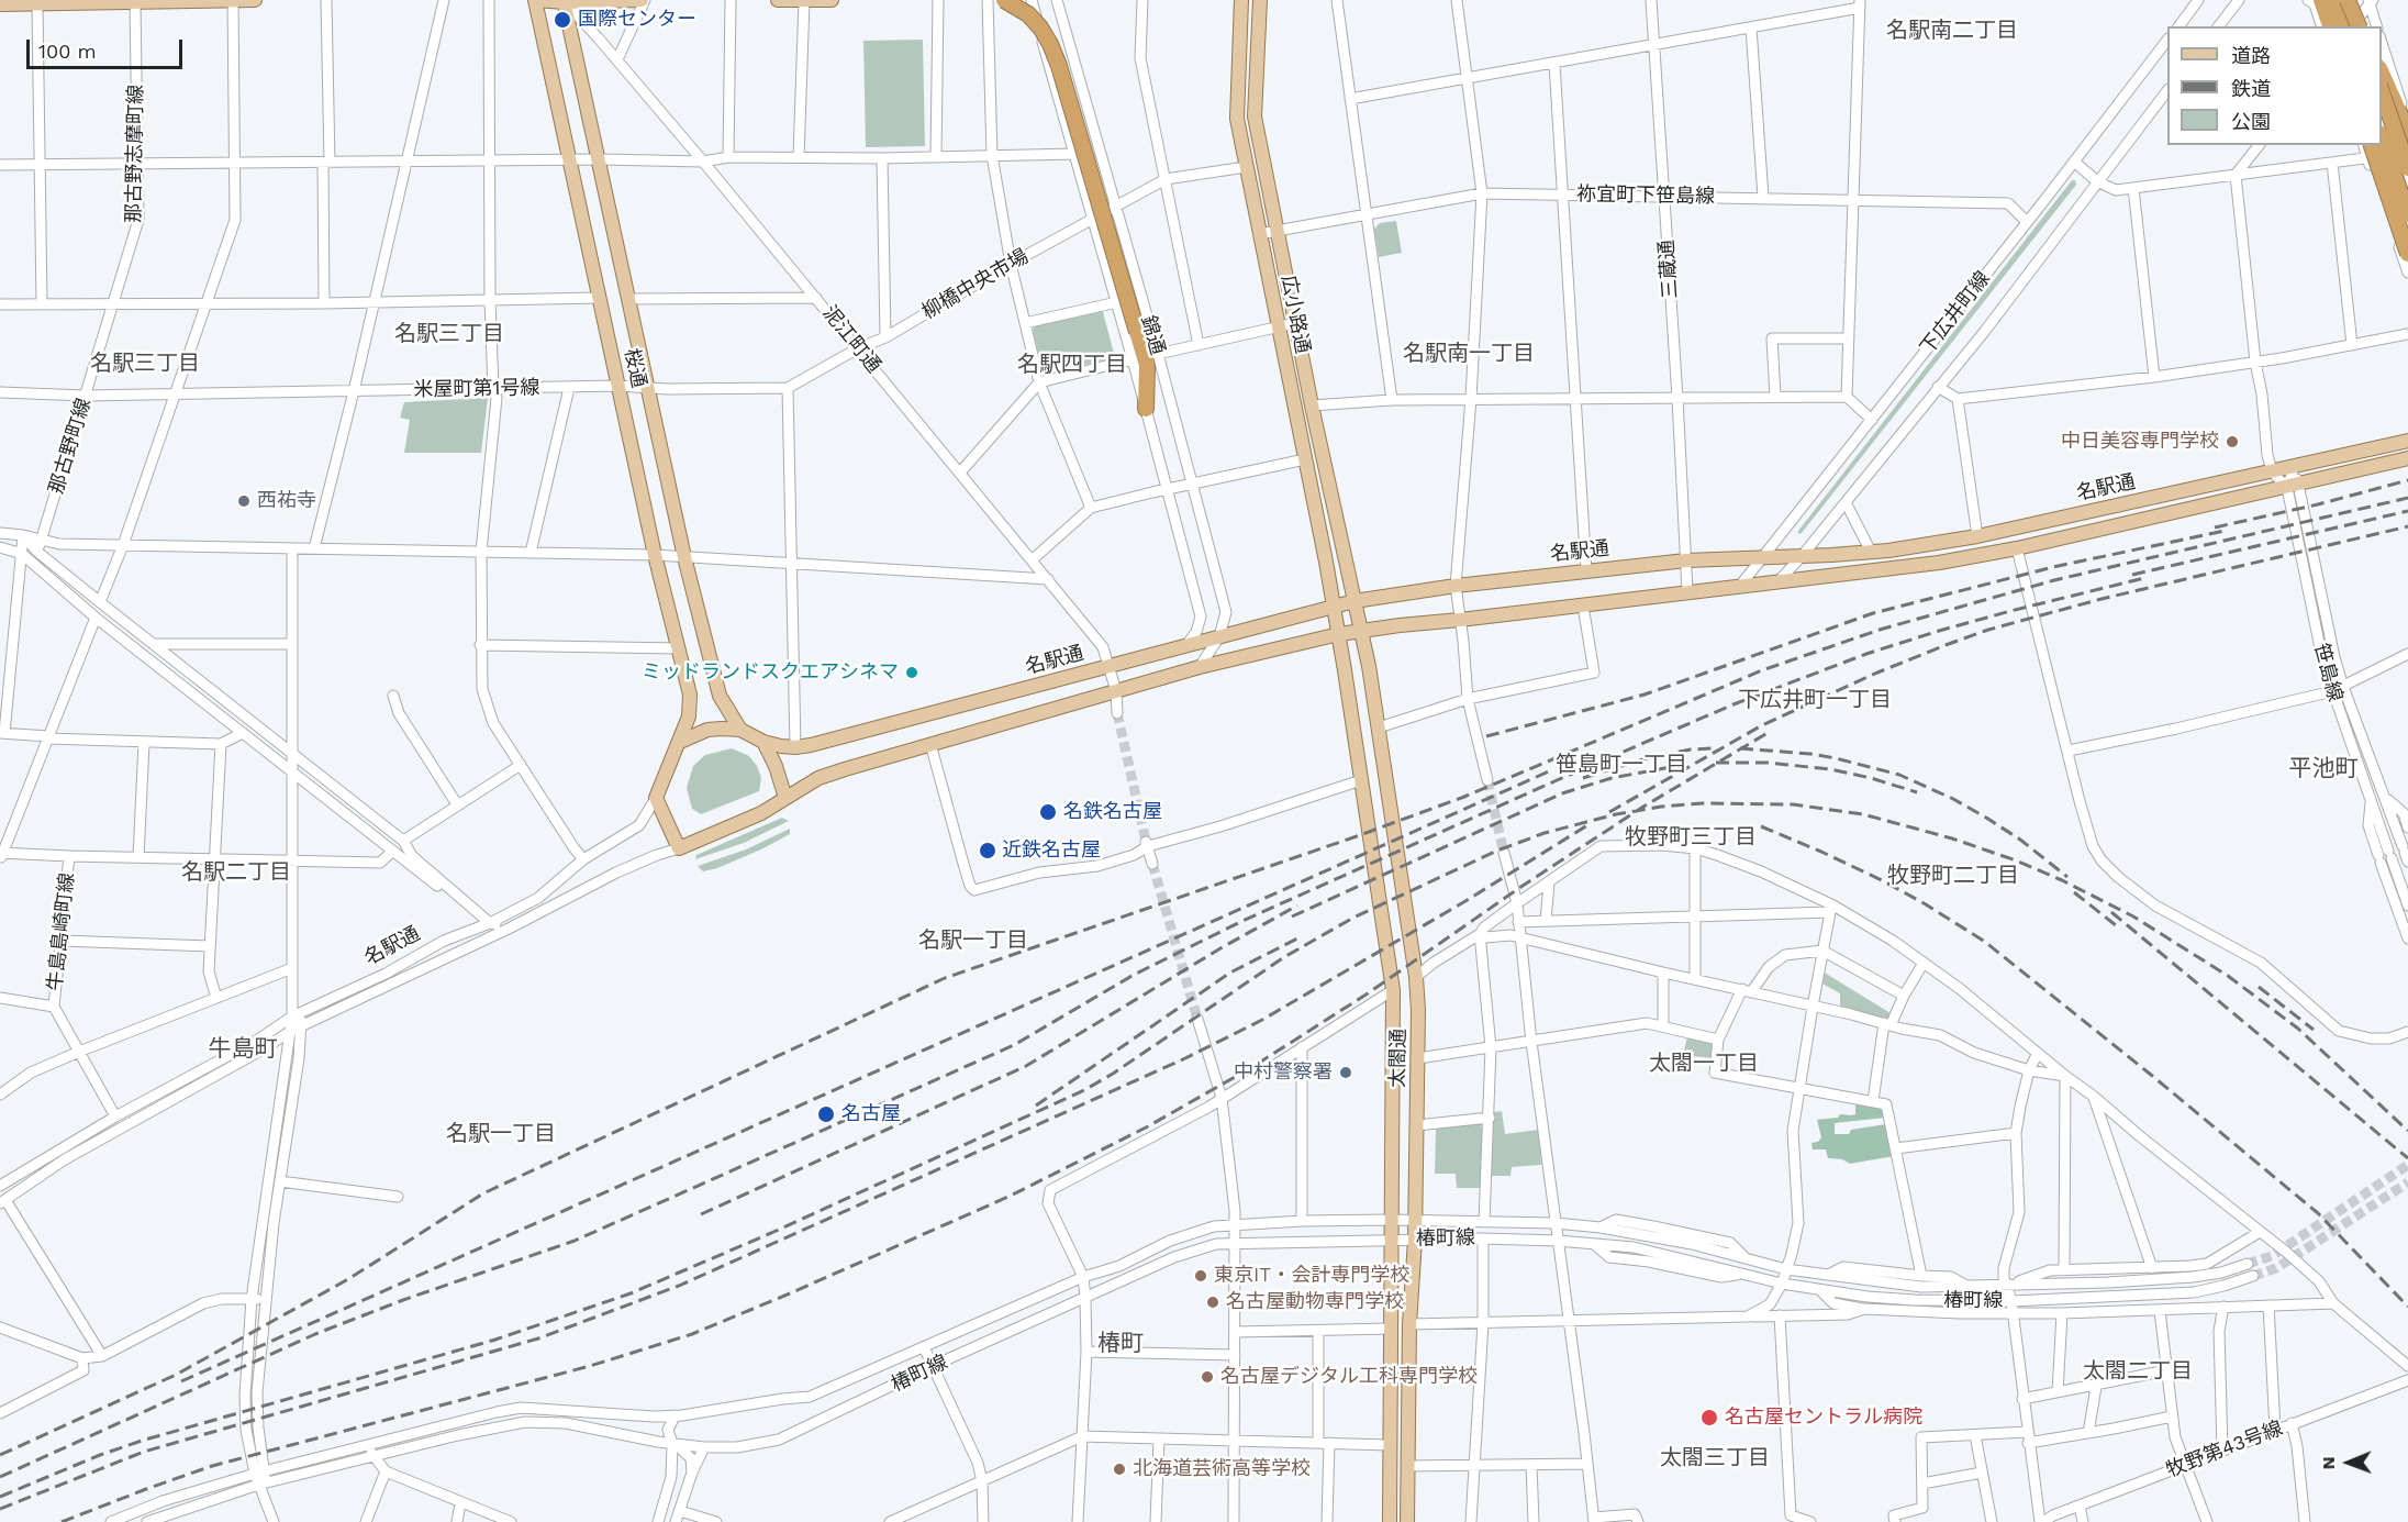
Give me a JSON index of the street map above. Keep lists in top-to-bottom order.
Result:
{
  "streets": {
    "main road": [
      "広小路通",
      "桜通",
      "名駅通",
      "太閤通"
    ],
    "street": [
      "那古野志摩町線",
      "祢宜町下笹島線",
      "三蔵通",
      "柳橋中央市場",
      "下広井町線",
      "錦通",
      "泥江町通",
      "米屋町第1号線",
      "那古野町線",
      "笹島線",
      "牛島島崎町線",
      "椿町線",
      "牧野第43号線"
    ]
  },
  "crossings": [
    ["那古野志摩町線", "那古野町線"],
    ["祢宜町下笹島線", "三蔵通"],
    ["祢宜町下笹島線", "下広井町線"],
    ["祢宜町下笹島線", "広小路通"],
    ["三蔵通", "名駅通"],
    ["柳橋中央市場", "広小路通"],
    ["柳橋中央市場", "錦通"],
    ["柳橋中央市場", "泥江町通"],
    ["柳橋中央市場", "米屋町第1号線"],
    ["下広井町線", "名駅通"],
    ["広小路通", "名駅通"],
    ["広小路通", "太閤通"],
    ["錦通", "名駅通"],
    ["泥江町通", "桜通"],
    ["泥江町通", "米屋町第1号線"],
    ["泥江町通", "名駅通"],
    ["桜通", "米屋町第1号線"],
    ["桜通", "名駅通"],
    ["米屋町第1号線", "那古野町線"],
    ["名駅通", "笹島線"],
    ["名駅通", "牛島島崎町線"],
    ["名駅通", "太閤通"],
    ["太閤通", "椿町線"]
  ],
  "districts": [
    "名駅南二丁目",
    "名駅三丁目",
    "名駅南一丁目",
    "名駅三丁目",
    "名駅四丁目",
    "下広井町一丁目",
    "笹島町一丁目",
    "平池町",
    "牧野町三丁目",
    "名駅二丁目",
    "牧野町二丁目",
    "名駅一丁目",
    "牛島町",
    "太閤一丁目",
    "名駅一丁目",
    "椿町",
    "太閤二丁目",
    "太閤三丁目"
  ],
  "places": [
    "国際センター",
    "中日美容専門学校",
    "西祐寺",
    "ミッドランドスクエアシネマ",
    "名鉄名古屋",
    "近鉄名古屋",
    "中村警察署",
    "名古屋",
    "東京IT・会計専門学校",
    "名古屋動物専門学校",
    "名古屋デジタル工科専門学校",
    "名古屋セントラル病院",
    "北海道芸術高等学校"
  ],
  "legend": ["道路", "鉄道", "公園"],
  "scale_bar": "100 m",
  "north": "left"
}
